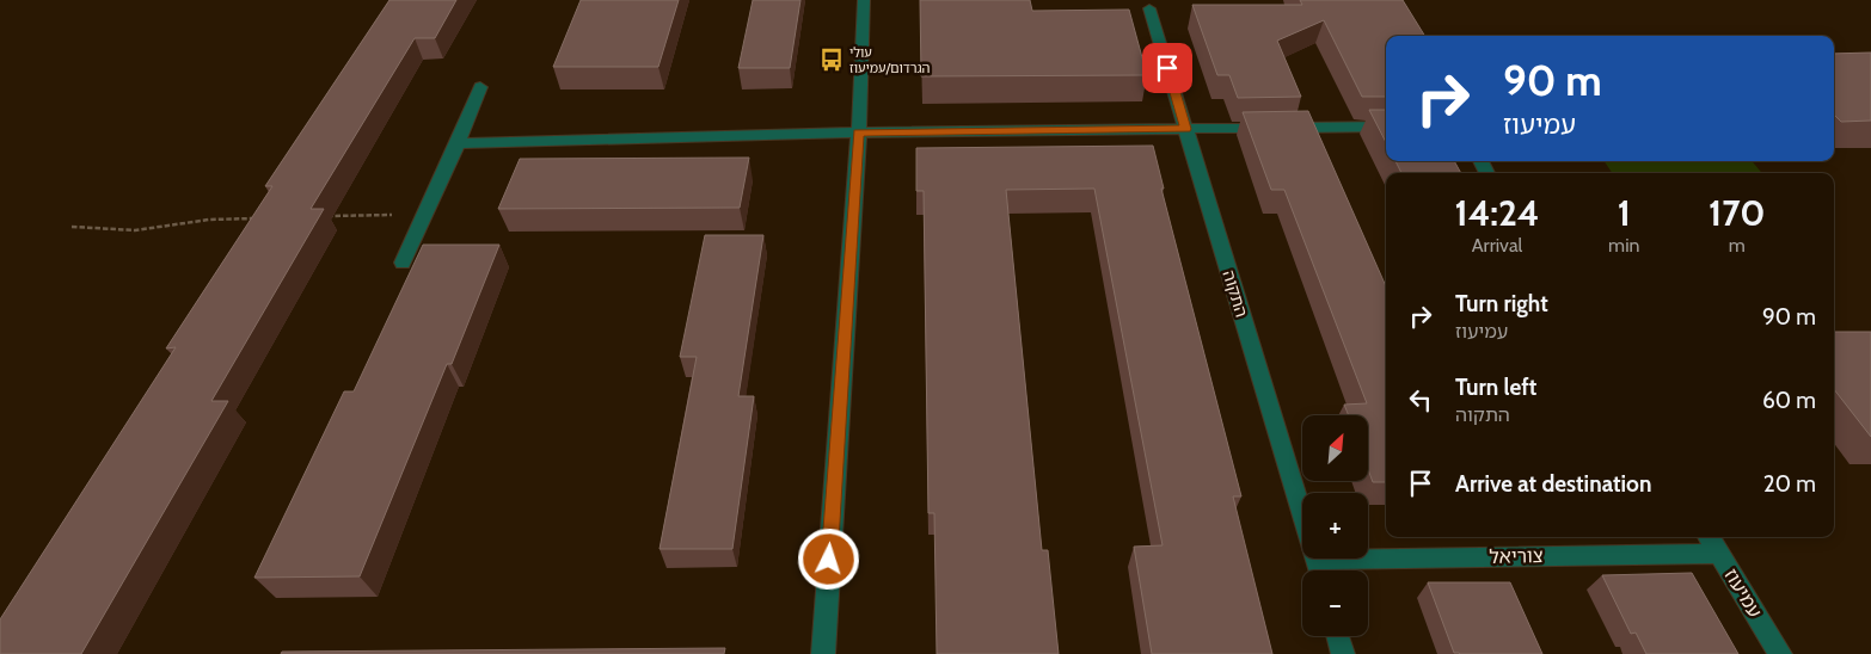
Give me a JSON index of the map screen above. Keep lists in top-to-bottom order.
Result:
{
  "streets": {
    "street": ["התקוה", "צוריאל", "עמיעוז"]
  },
  "crossings": [
    ["התקוה", "צוריאל"],
    ["צוריאל", "עמיעוז"]
  ],
  "places": {
    "bus stop": ["עולי הגרדום/עמיעוז"]
  },
  "north": "top right",
  "page": {
    "turn": ["90 m", "עמיעוז"],
    "eta": [
      "14:24",
      "Arrival",
      "1",
      "min",
      "170",
      "m"
    ],
    "list": [
      {
        "name": "Turn right",
        "note": "עמיעוז",
        "value": "90 m"
      },
      {
        "name": "Turn left",
        "note": "התקוה",
        "value": "60 m"
      },
      {
        "name": "Arrive at destination",
        "value": "20 m"
      }
    ],
    "map_buttons": ["+", "−"]
  }
}
